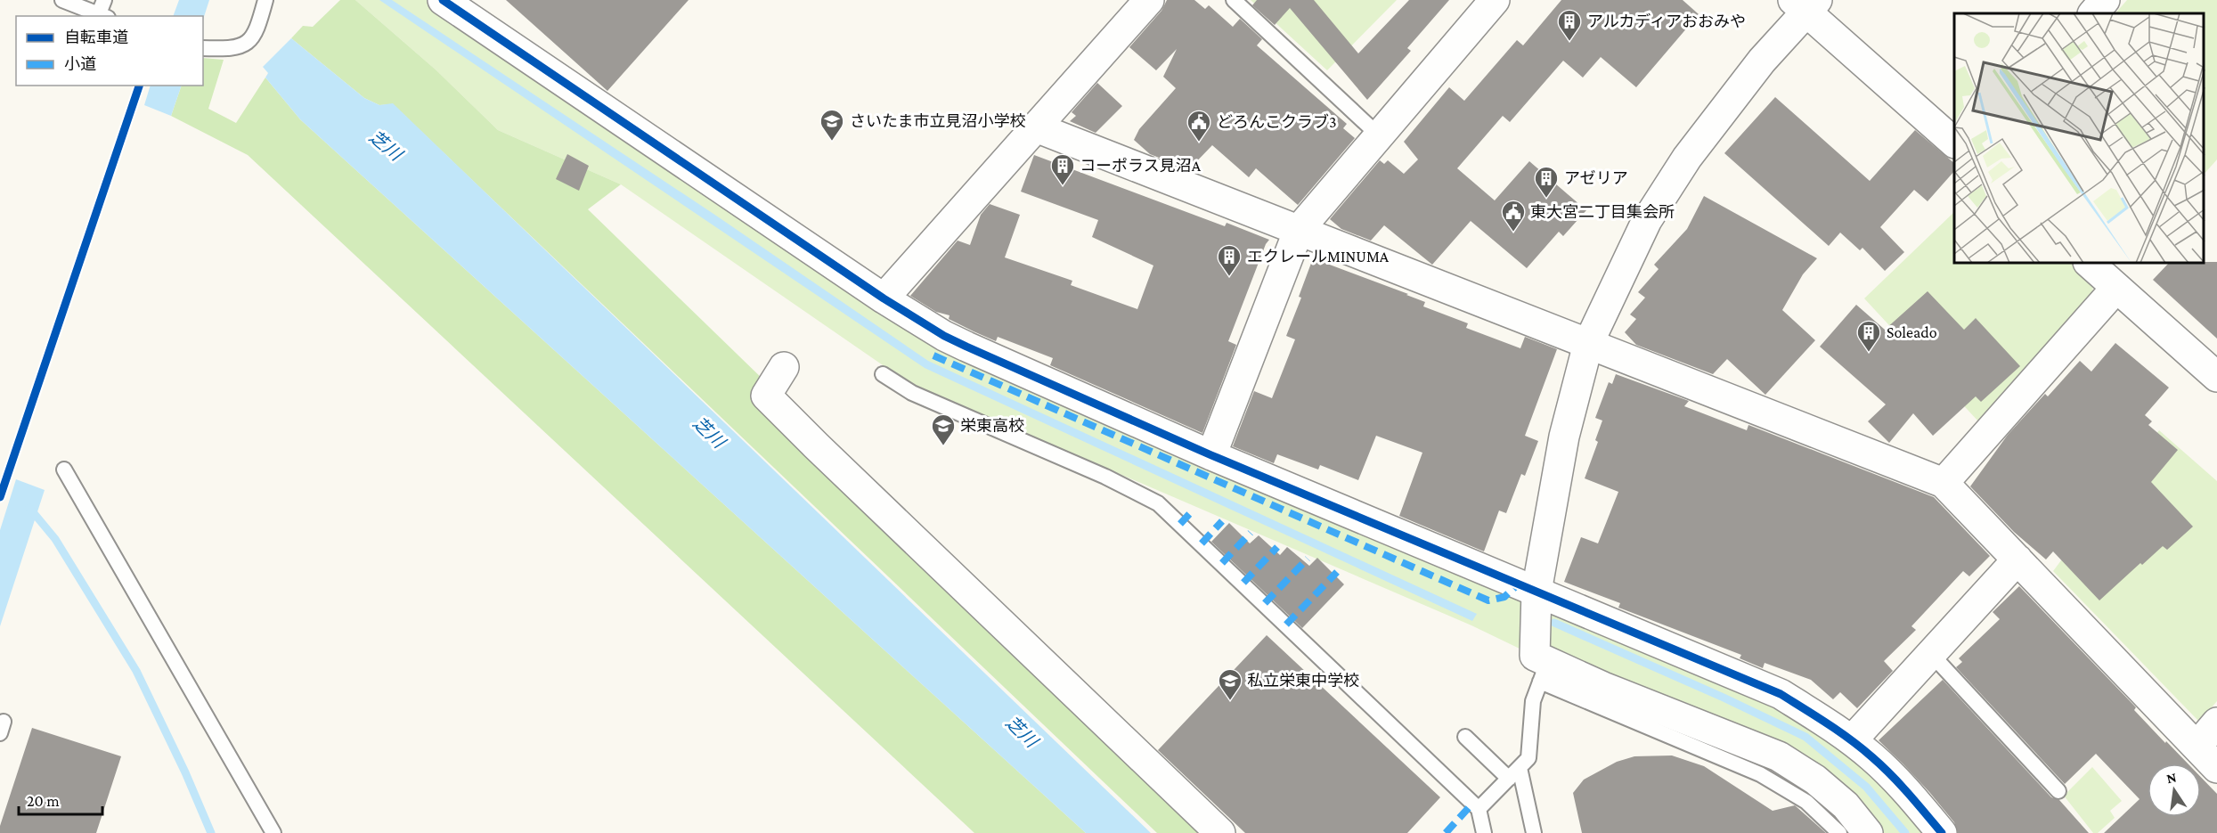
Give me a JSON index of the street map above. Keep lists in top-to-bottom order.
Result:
{
  "water": ["芝川"],
  "places": {
    "building": [
      "アルカディアおおみや",
      "コーポラス見沼A",
      "アゼリア",
      "エクレールMINUMA",
      "Soleado"
    ],
    "school or university": ["さいたま市立見沼小学校", "栄東高校", "私立栄東中学校"],
    "public building": ["どろんこクラブ3", "東大宮二丁目集会所"]
  },
  "legend": ["自転車道", "小道"],
  "scale_bar": "20 m",
  "north": "top"
}
